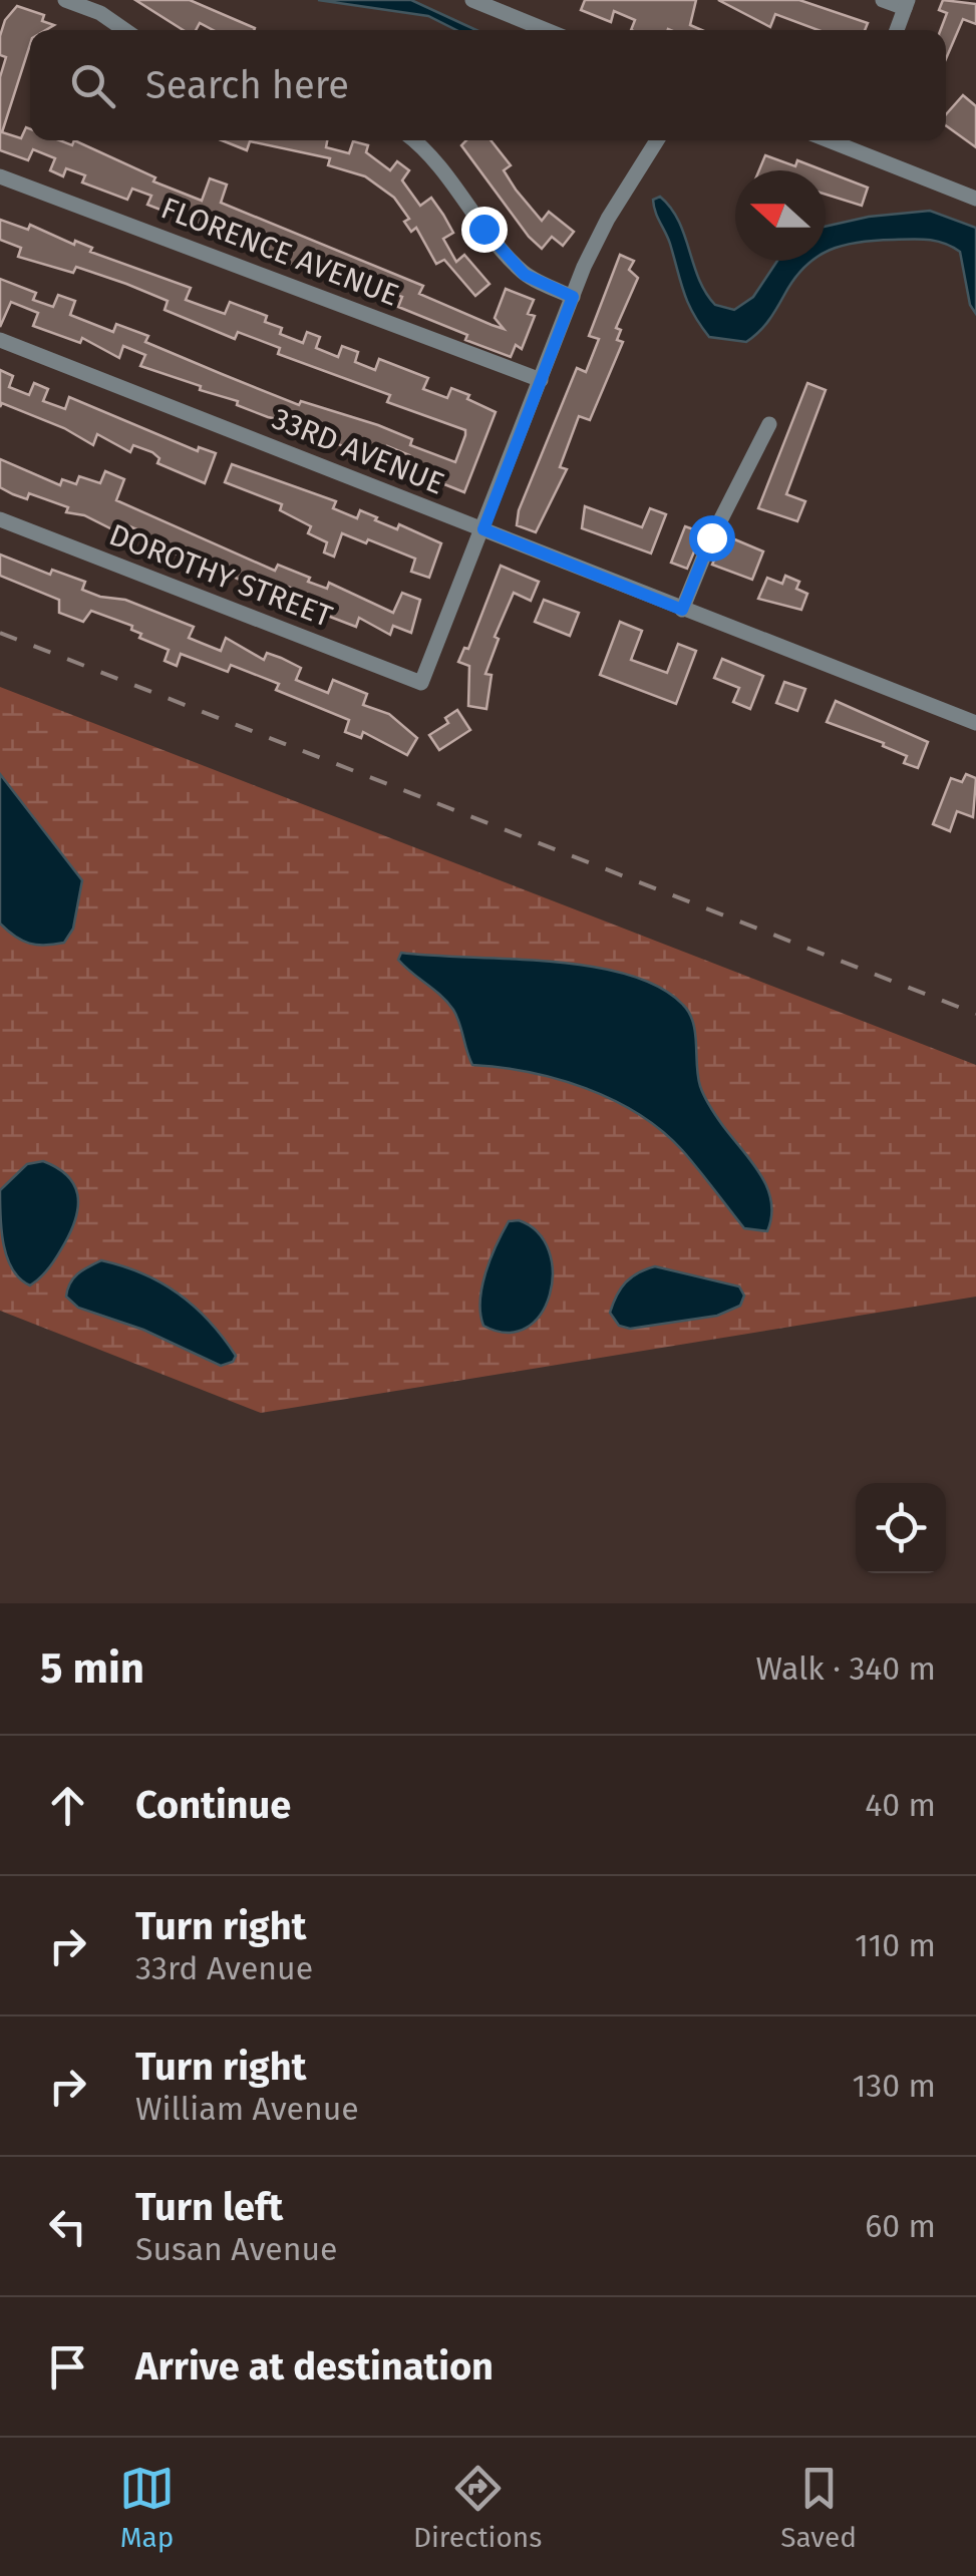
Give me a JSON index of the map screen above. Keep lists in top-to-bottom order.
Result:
{
  "streets": {
    "street": ["FLORENCE AVENUE", "33RD AVENUE", "DOROTHY STREET"]
  },
  "crossings": [
    ["33RD AVENUE", "DOROTHY STREET"]
  ],
  "north": "left",
  "page": {
    "search": "Search here",
    "heading": ["5 min", "Walk · 340 m"],
    "list": [
      ["Continue", "40 m"],
      ["Turn right", "33rd Avenue", "110 m"],
      ["Turn right", "William Avenue", "130 m"],
      ["Turn left", "Susan Avenue", "60 m"],
      "Arrive at destination"
    ],
    "nav": ["Map", "Directions", "Saved"]
  }
}
